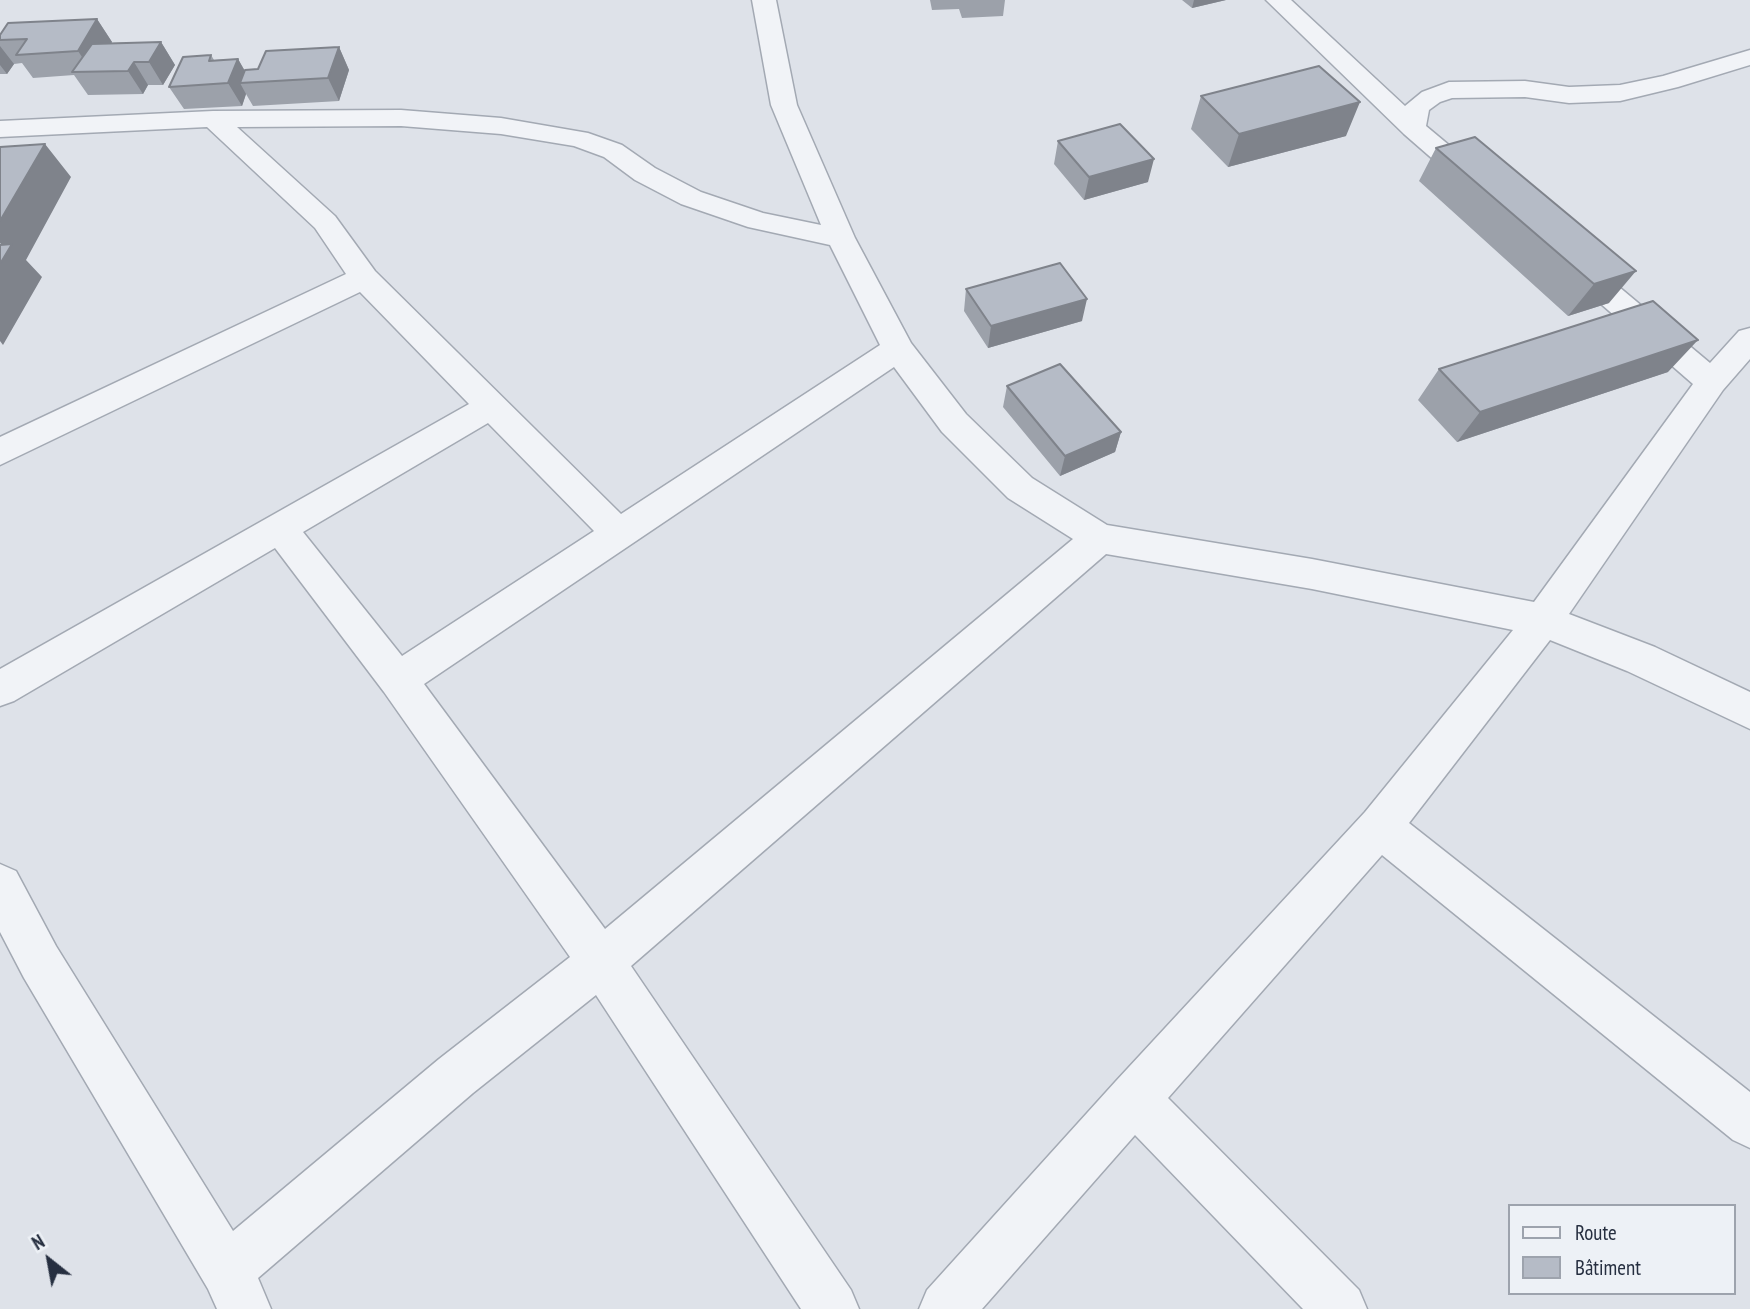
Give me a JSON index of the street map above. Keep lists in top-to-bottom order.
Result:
{
  "legend": ["Route", "Bâtiment"],
  "north": "top left"
}
